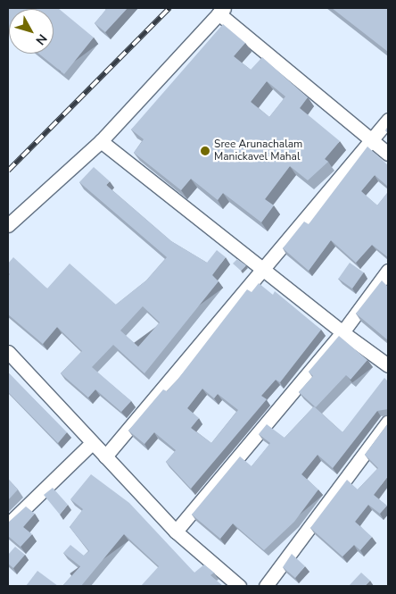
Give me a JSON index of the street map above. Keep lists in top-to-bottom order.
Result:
{
  "places": ["Sree Arunachalam Manickavel Mahal"],
  "north": "bottom right"
}
